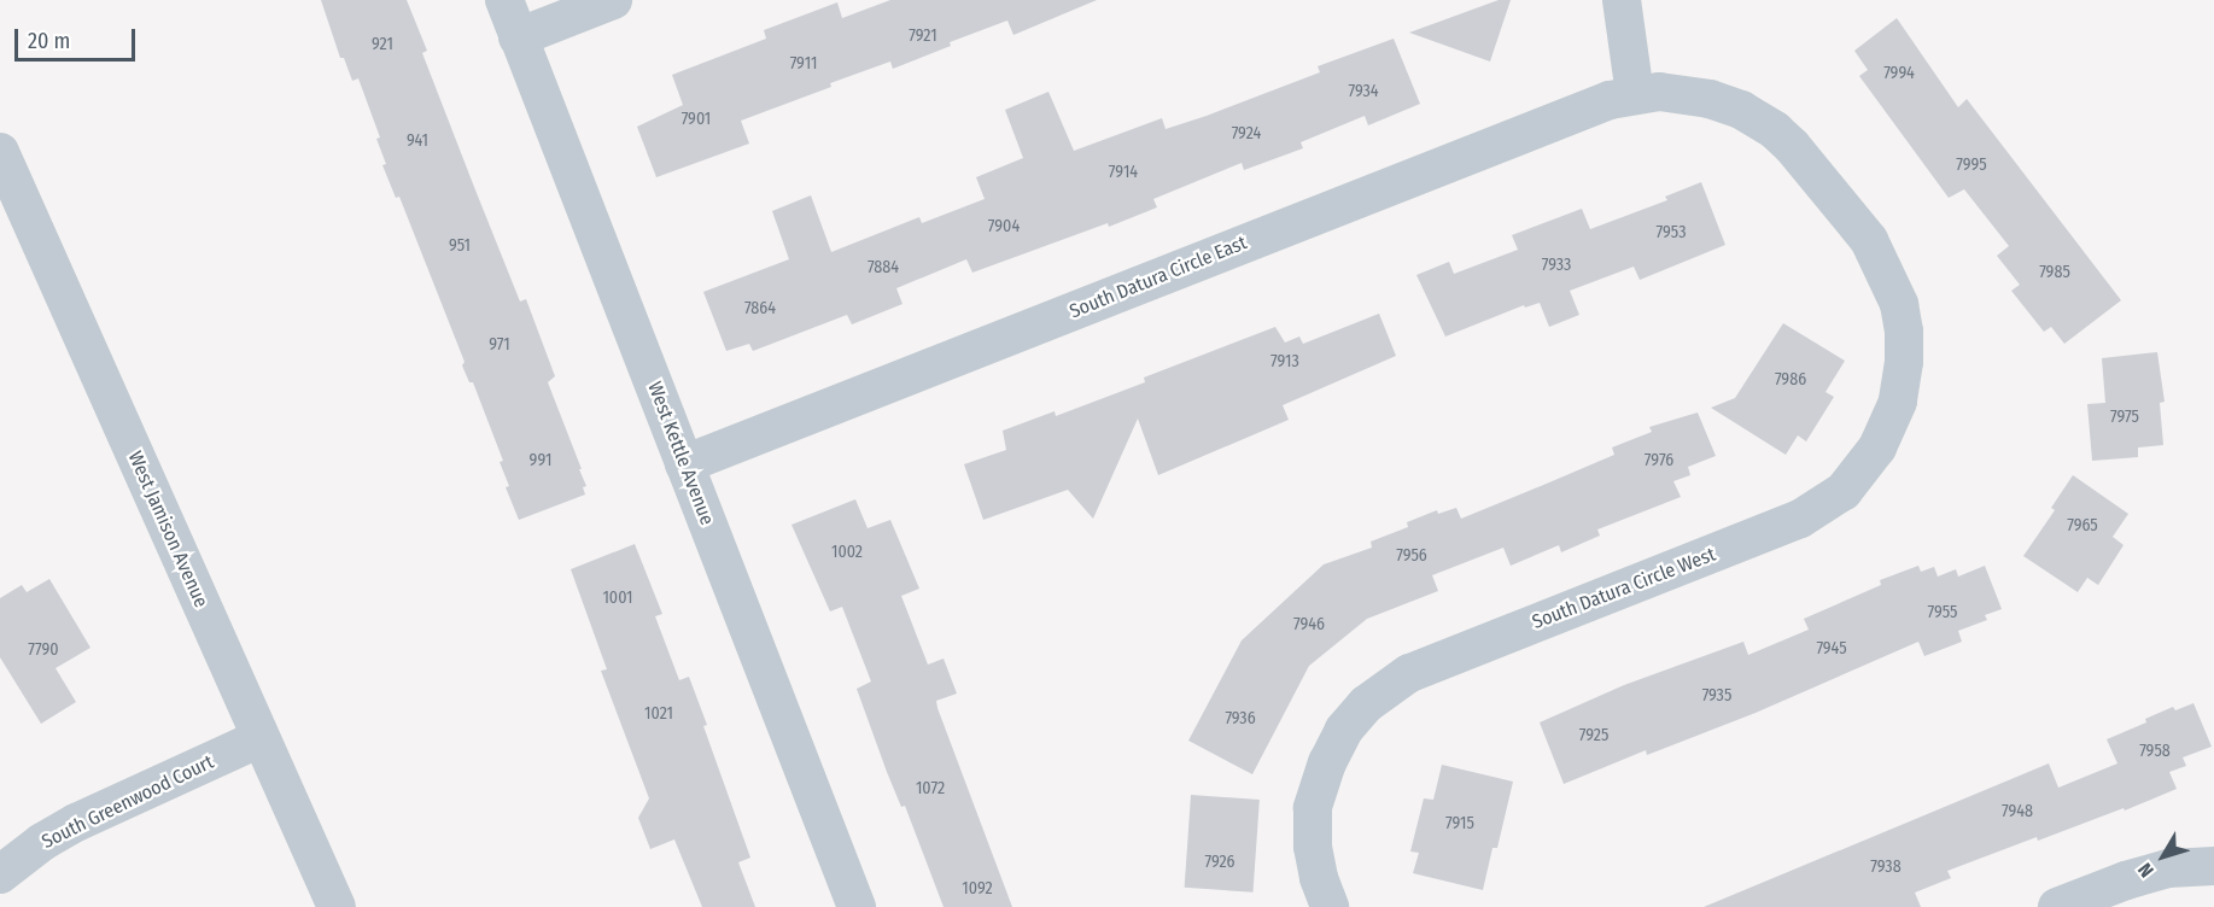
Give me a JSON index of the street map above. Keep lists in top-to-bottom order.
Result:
{
  "streets": {
    "street": [
      "South Datura Circle East",
      "West Kettle Avenue",
      "West Jamison Avenue",
      "South Datura Circle West",
      "South Greenwood Court"
    ]
  },
  "crossings": [
    ["South Datura Circle East", "West Kettle Avenue"],
    ["South Datura Circle East", "South Datura Circle West"],
    ["West Jamison Avenue", "South Greenwood Court"]
  ],
  "house_numbers": [
    "7921",
    "921",
    "7911",
    "7994",
    "7934",
    "7901",
    "7924",
    "941",
    "7995",
    "7914",
    "7904",
    "7953",
    "951",
    "7933",
    "7884",
    "7985",
    "7864",
    "971",
    "7913",
    "7986",
    "7975",
    "991",
    "7976",
    "7965",
    "1002",
    "7956",
    "1001",
    "7955",
    "7946",
    "7945",
    "7790",
    "7935",
    "1021",
    "7936",
    "7925",
    "7958",
    "1072",
    "7948",
    "7915",
    "7926",
    "7938",
    "1092"
  ],
  "scale_bar": "20 m",
  "north": "bottom left"
}
